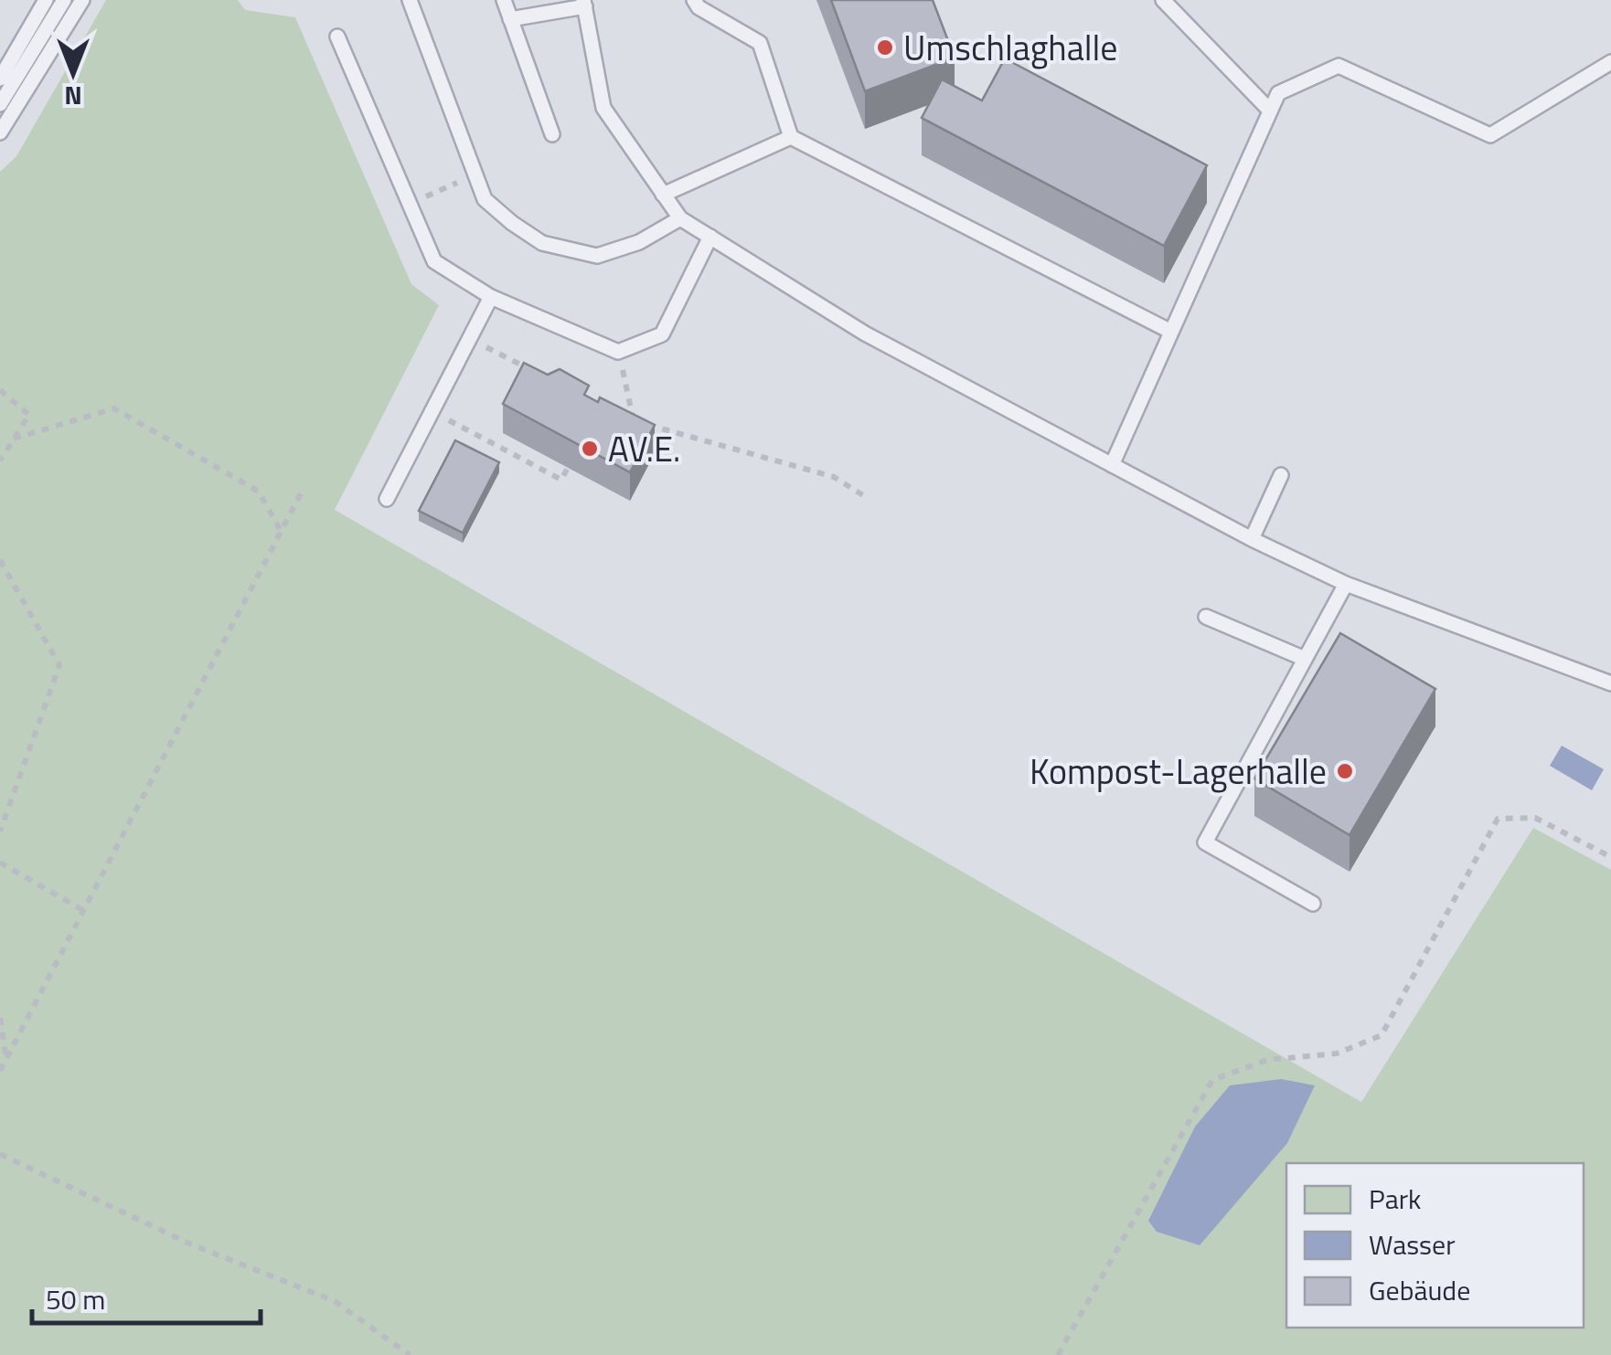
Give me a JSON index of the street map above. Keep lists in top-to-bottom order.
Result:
{
  "places": ["Umschlaghalle", "AV.E.", "Kompost-Lagerhalle"],
  "legend": ["Park", "Wasser", "Gebäude"],
  "scale_bar": "50 m",
  "north": "bottom"
}
